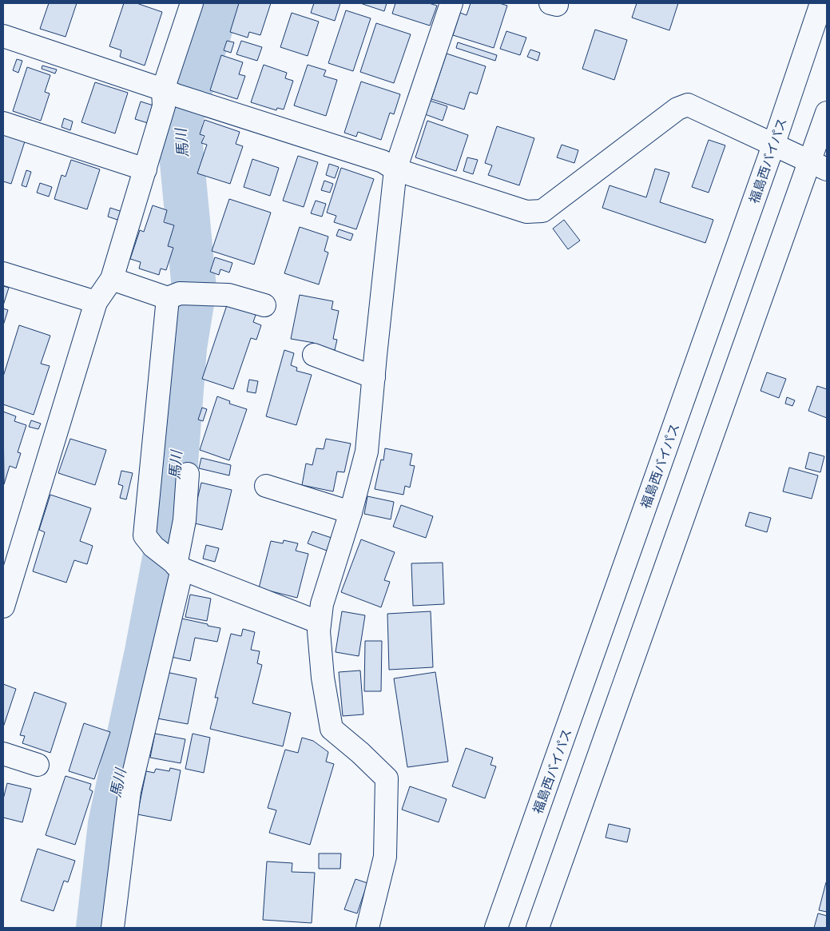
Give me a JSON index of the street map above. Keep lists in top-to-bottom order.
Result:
{
  "streets": {
    "main road": ["福島西バイパス"]
  },
  "water": ["馬川"]
}
